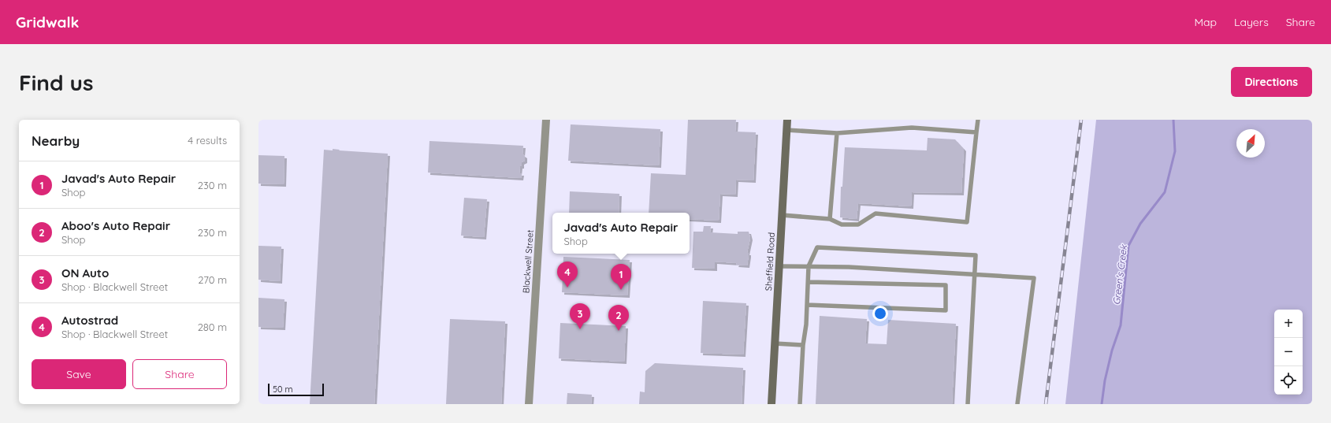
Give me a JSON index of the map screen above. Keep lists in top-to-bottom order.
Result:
{
  "streets": {
    "street": ["Blackwell Street", "Sheffield Road"]
  },
  "water": ["Green's Creek"],
  "scale_bar": "50 m",
  "north": "top right",
  "page": {
    "header": "Gridwalk",
    "nav": ["Map", "Layers", "Share"],
    "buttons": [
      "Directions",
      ["Save", "Share"]
    ],
    "title": "Find us",
    "heading": ["Nearby", "4 results"],
    "list": [
      {
        "mark": "1",
        "name": "Javad's Auto Repair",
        "note": "Shop",
        "value": "230 m"
      },
      {
        "mark": "2",
        "name": "Aboo's Auto Repair",
        "note": "Shop",
        "value": "230 m"
      },
      {
        "mark": "3",
        "name": "ON Auto",
        "note": "Shop · Blackwell Street",
        "value": "270 m"
      },
      {
        "mark": "4",
        "name": "Autostrad",
        "note": "Shop · Blackwell Street",
        "value": "280 m"
      }
    ],
    "popup": ["Javad's Auto Repair", "Shop"],
    "pins": [
      "4",
      "1",
      "3",
      "2"
    ],
    "map_buttons": ["+", "−"],
    "scale": "50 m"
  }
}
